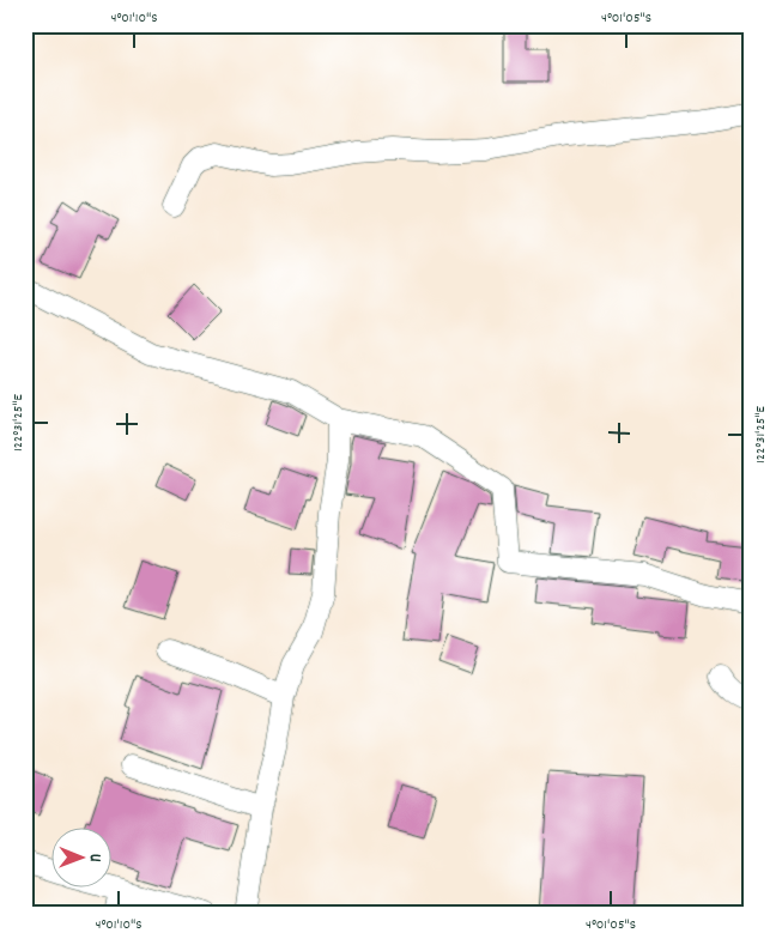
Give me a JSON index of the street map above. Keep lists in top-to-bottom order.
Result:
{
  "north": "right",
  "coordinates": ["4°01'10\"S", "4°01'05\"S", "122°31'25\"E"]
}
